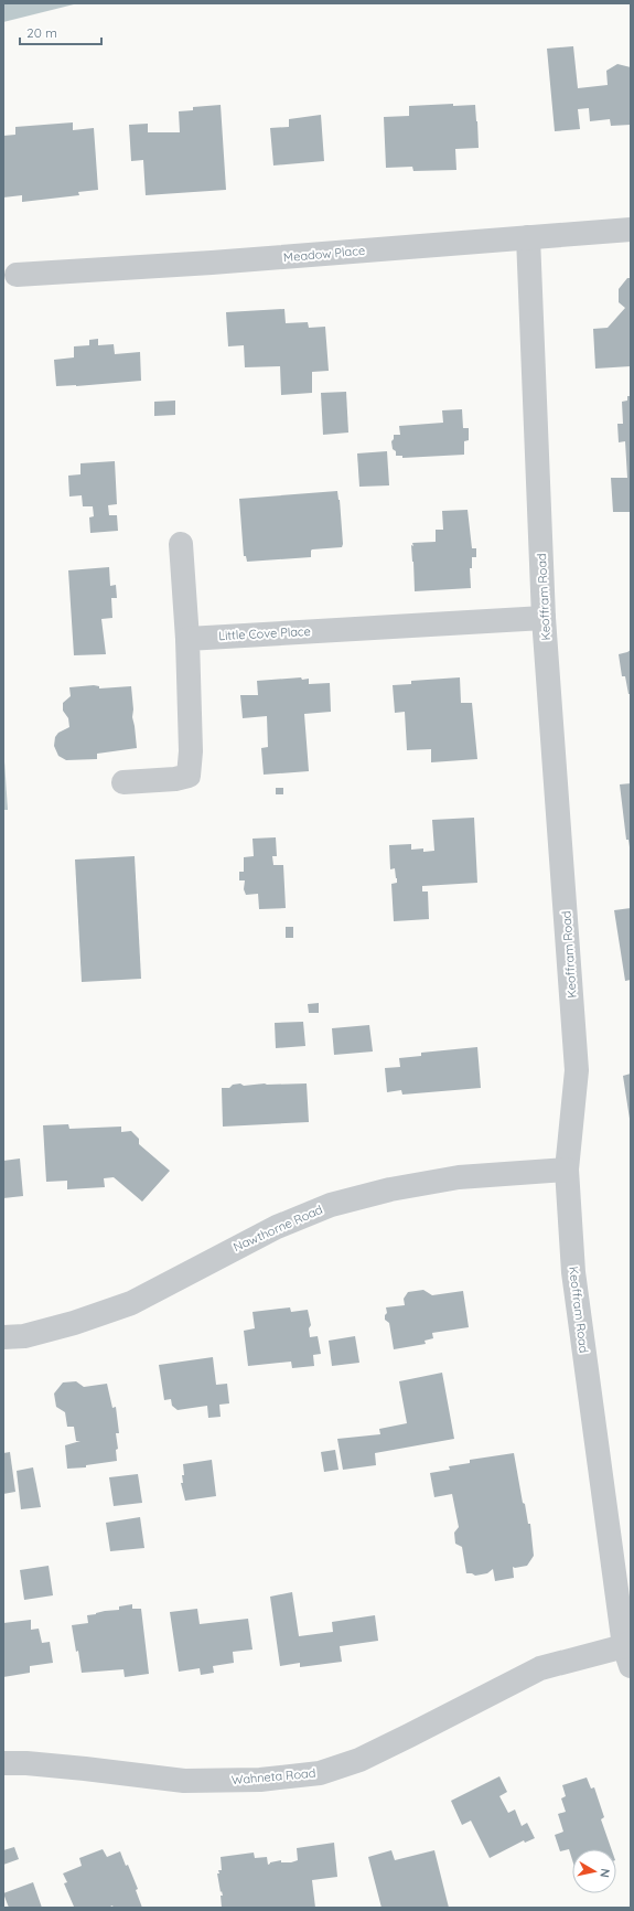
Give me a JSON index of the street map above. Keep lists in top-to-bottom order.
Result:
{
  "streets": {
    "street": [
      "Meadow Place",
      "Keoffram Road",
      "Little Cove Place",
      "Nawthorne Road",
      "Wahneta Road"
    ]
  },
  "crossings": [
    ["Meadow Place", "Keoffram Road"],
    ["Keoffram Road", "Little Cove Place"],
    ["Keoffram Road", "Nawthorne Road"],
    ["Keoffram Road", "Wahneta Road"]
  ],
  "scale_bar": "20 m",
  "north": "right"
}
